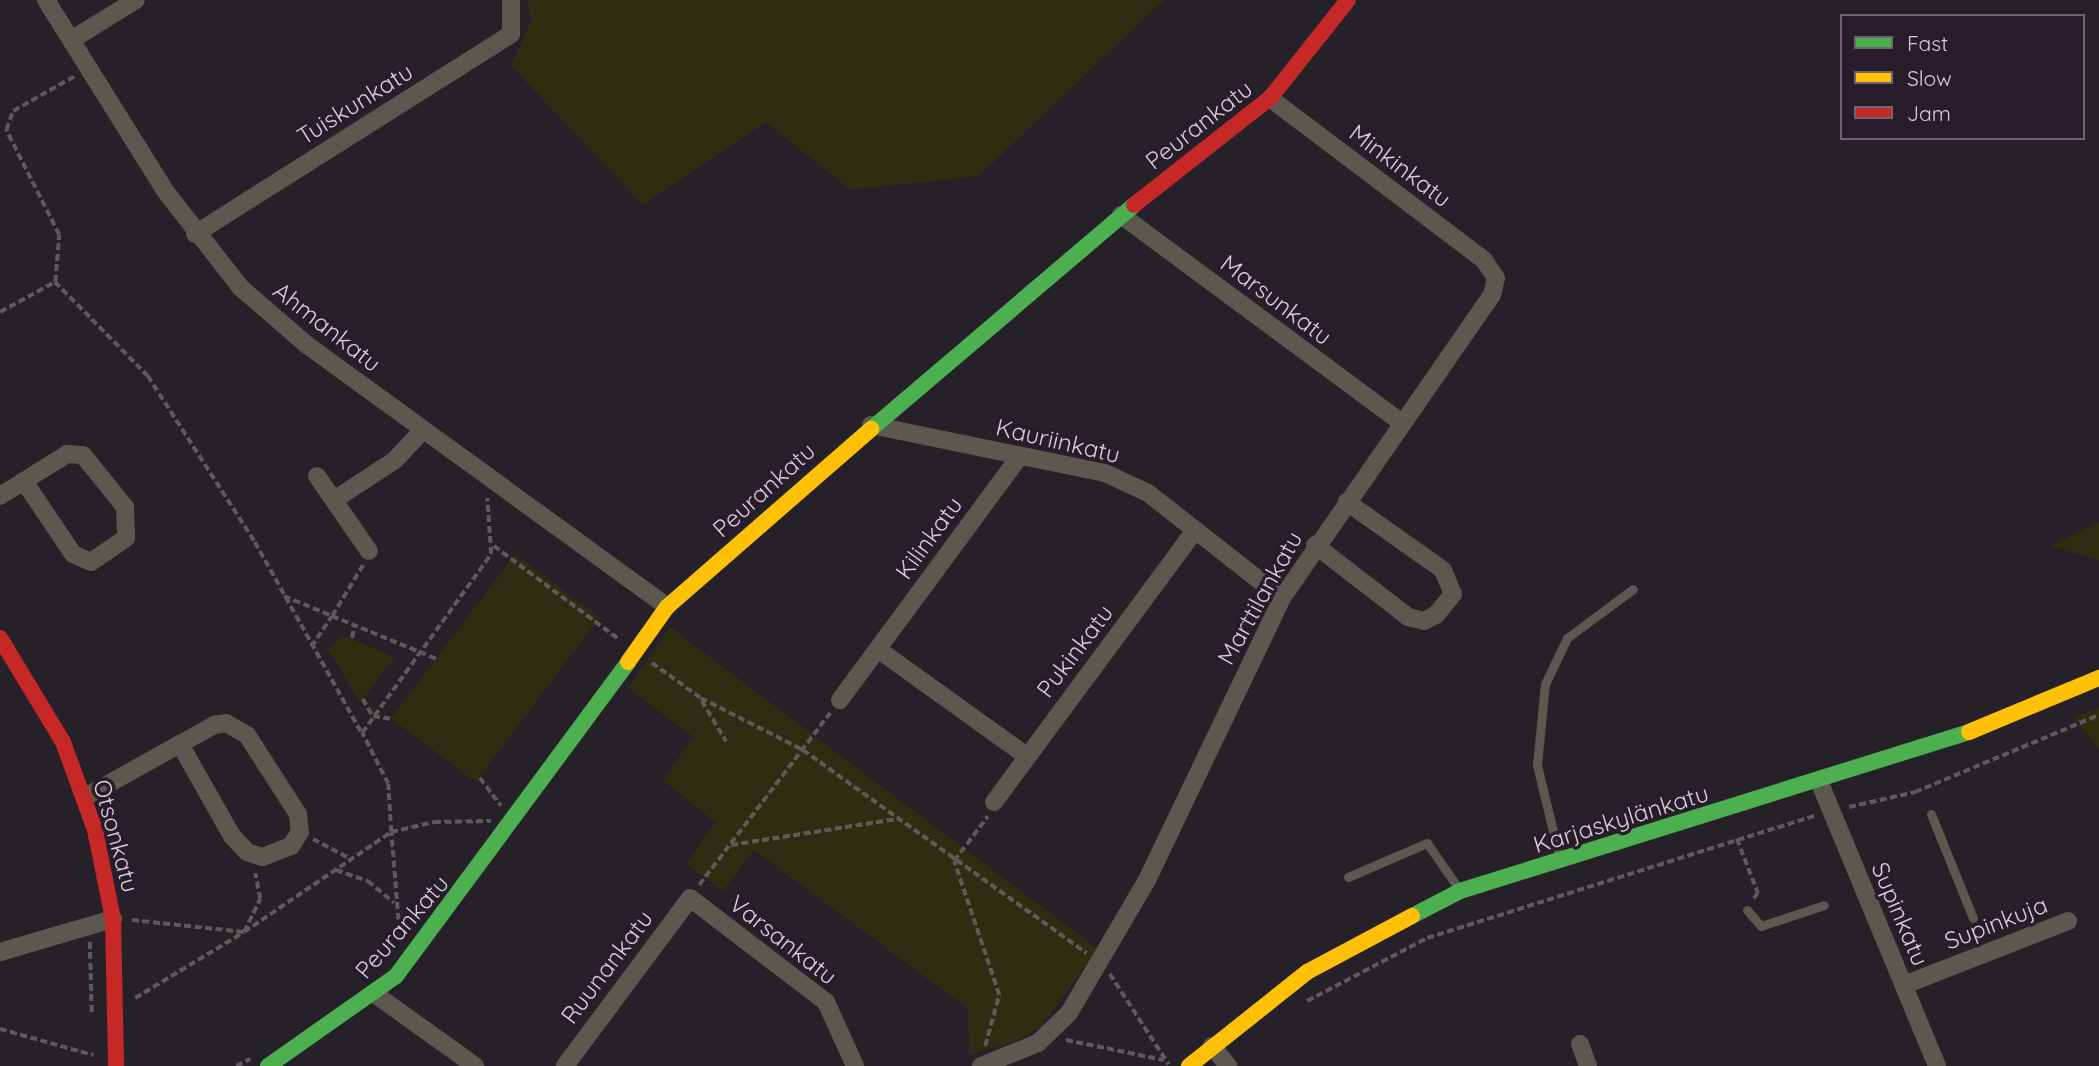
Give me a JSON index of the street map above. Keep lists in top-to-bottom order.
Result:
{
  "streets": {
    "street": [
      "Tuiskunkatu",
      "Peurankatu",
      "Minkinkatu",
      "Marsunkatu",
      "Ahmankatu",
      "Kauriinkatu",
      "Kilinkatu",
      "Marttilankatu",
      "Pukinkatu",
      "Karjaskylänkatu",
      "Otsonkatu",
      "Supinkatu",
      "Supinkuja",
      "Varsankatu",
      "Ruunankatu"
    ]
  },
  "crossings": [
    ["Tuiskunkatu", "Ahmankatu"],
    ["Peurankatu", "Minkinkatu"],
    ["Peurankatu", "Marsunkatu"],
    ["Peurankatu", "Ahmankatu"],
    ["Peurankatu", "Kauriinkatu"],
    ["Minkinkatu", "Marttilankatu"],
    ["Marsunkatu", "Marttilankatu"],
    ["Kauriinkatu", "Kilinkatu"],
    ["Kauriinkatu", "Marttilankatu"],
    ["Kauriinkatu", "Pukinkatu"],
    ["Karjaskylänkatu", "Supinkatu"],
    ["Supinkatu", "Supinkuja"],
    ["Varsankatu", "Ruunankatu"]
  ],
  "legend": ["Fast", "Slow", "Jam"]
}
